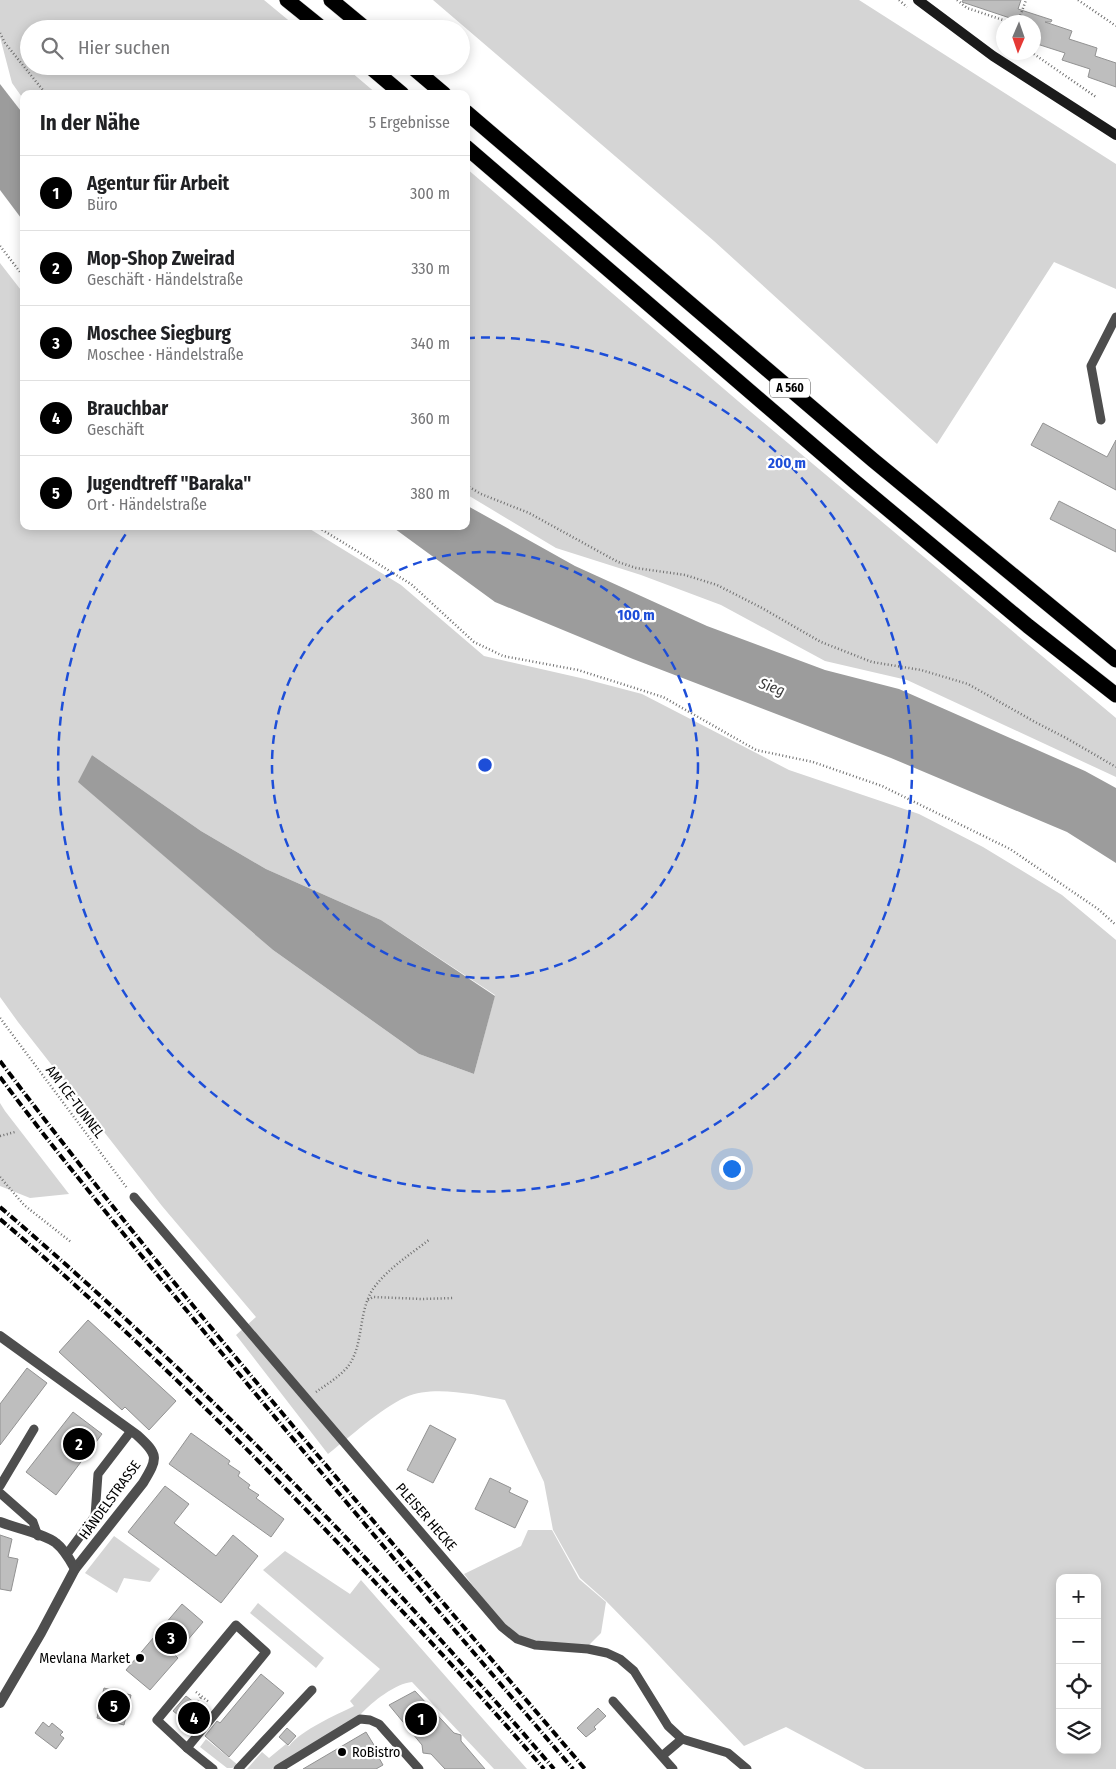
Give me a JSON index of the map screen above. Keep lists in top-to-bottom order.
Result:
{
  "streets": {
    "highway": ["A 560"],
    "street": ["HÄNDELSTRASSE"],
    "lane": ["PLEISER HECKE"],
    "path": ["AM ICE-TUNNEL"]
  },
  "crossings": [
    ["AM ICE-TUNNEL", "PLEISER HECKE"]
  ],
  "water": ["Sieg"],
  "places": ["Mevlana Market", "RoBistro"],
  "north": "bottom",
  "page": {
    "search": "Hier suchen",
    "heading": ["In der Nähe", "5 Ergebnisse"],
    "list": [
      {
        "mark": "1",
        "name": "Agentur für Arbeit",
        "note": "Büro",
        "value": "300 m"
      },
      {
        "mark": "2",
        "name": "Mop-Shop Zweirad",
        "note": "Geschäft · Händelstraße",
        "value": "330 m"
      },
      {
        "mark": "3",
        "name": "Moschee Siegburg",
        "note": "Moschee · Händelstraße",
        "value": "340 m"
      },
      {
        "mark": "4",
        "name": "Brauchbar",
        "note": "Geschäft",
        "value": "360 m"
      },
      {
        "mark": "5",
        "name": "Jugendtreff \"Baraka\"",
        "note": "Ort · Händelstraße",
        "value": "380 m"
      }
    ],
    "pins": [
      "2",
      "3",
      "5",
      "4",
      "1"
    ],
    "map_buttons": ["+", "−"]
  },
  "rings": ["200 m", "100 m"]
}
